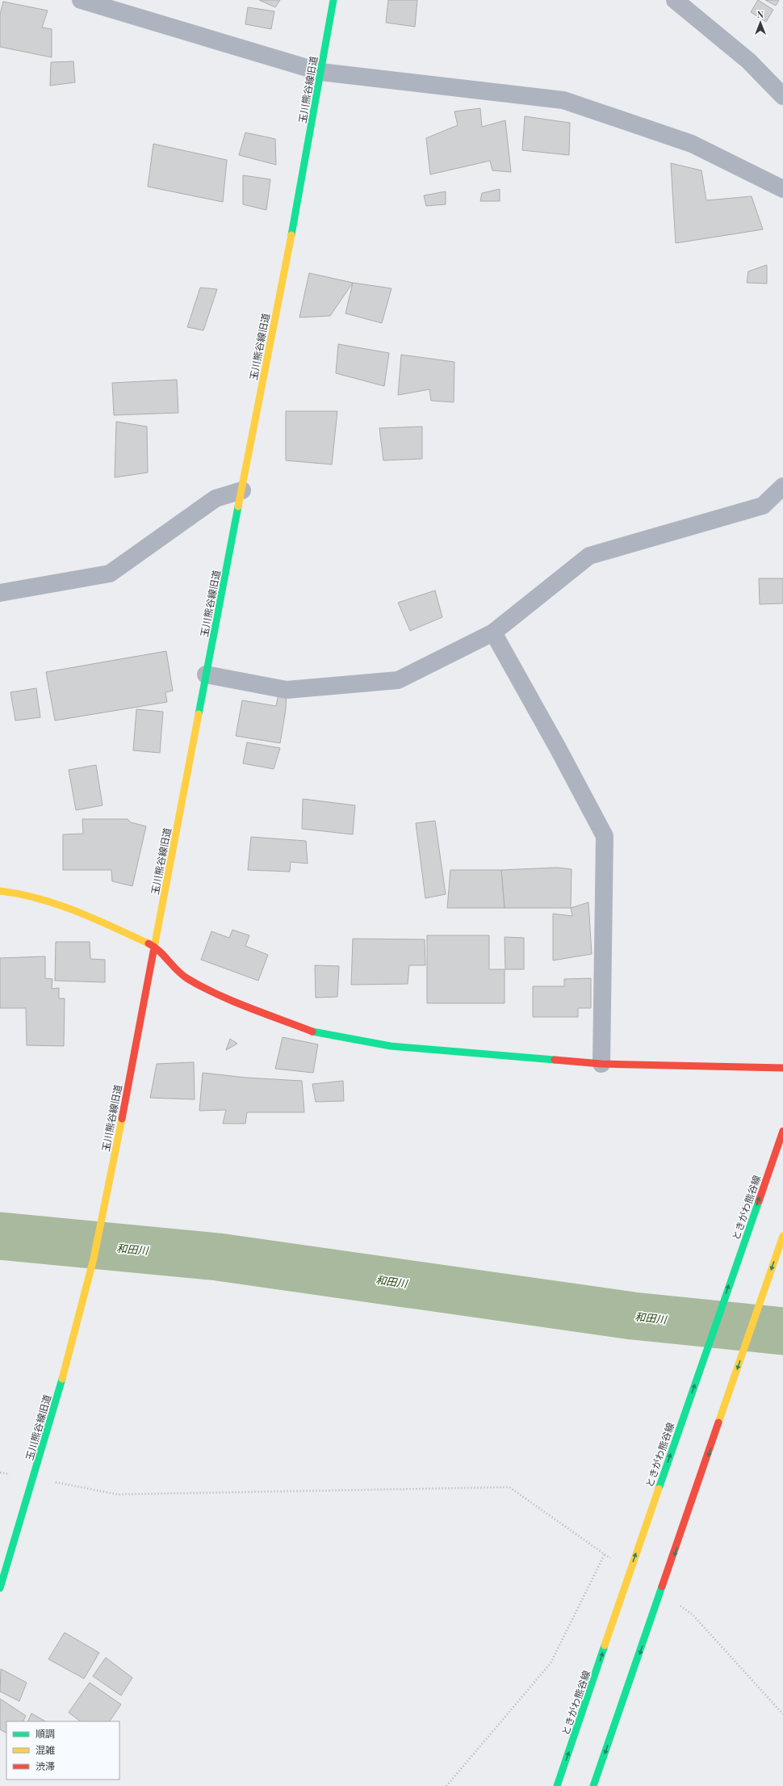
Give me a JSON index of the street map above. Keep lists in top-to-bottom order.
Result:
{
  "streets": {
    "street": ["玉川熊谷線旧道", "ときがわ熊谷線"]
  },
  "water": ["和田川"],
  "legend": ["順調", "混雑", "渋滞"],
  "north": "top"
}
